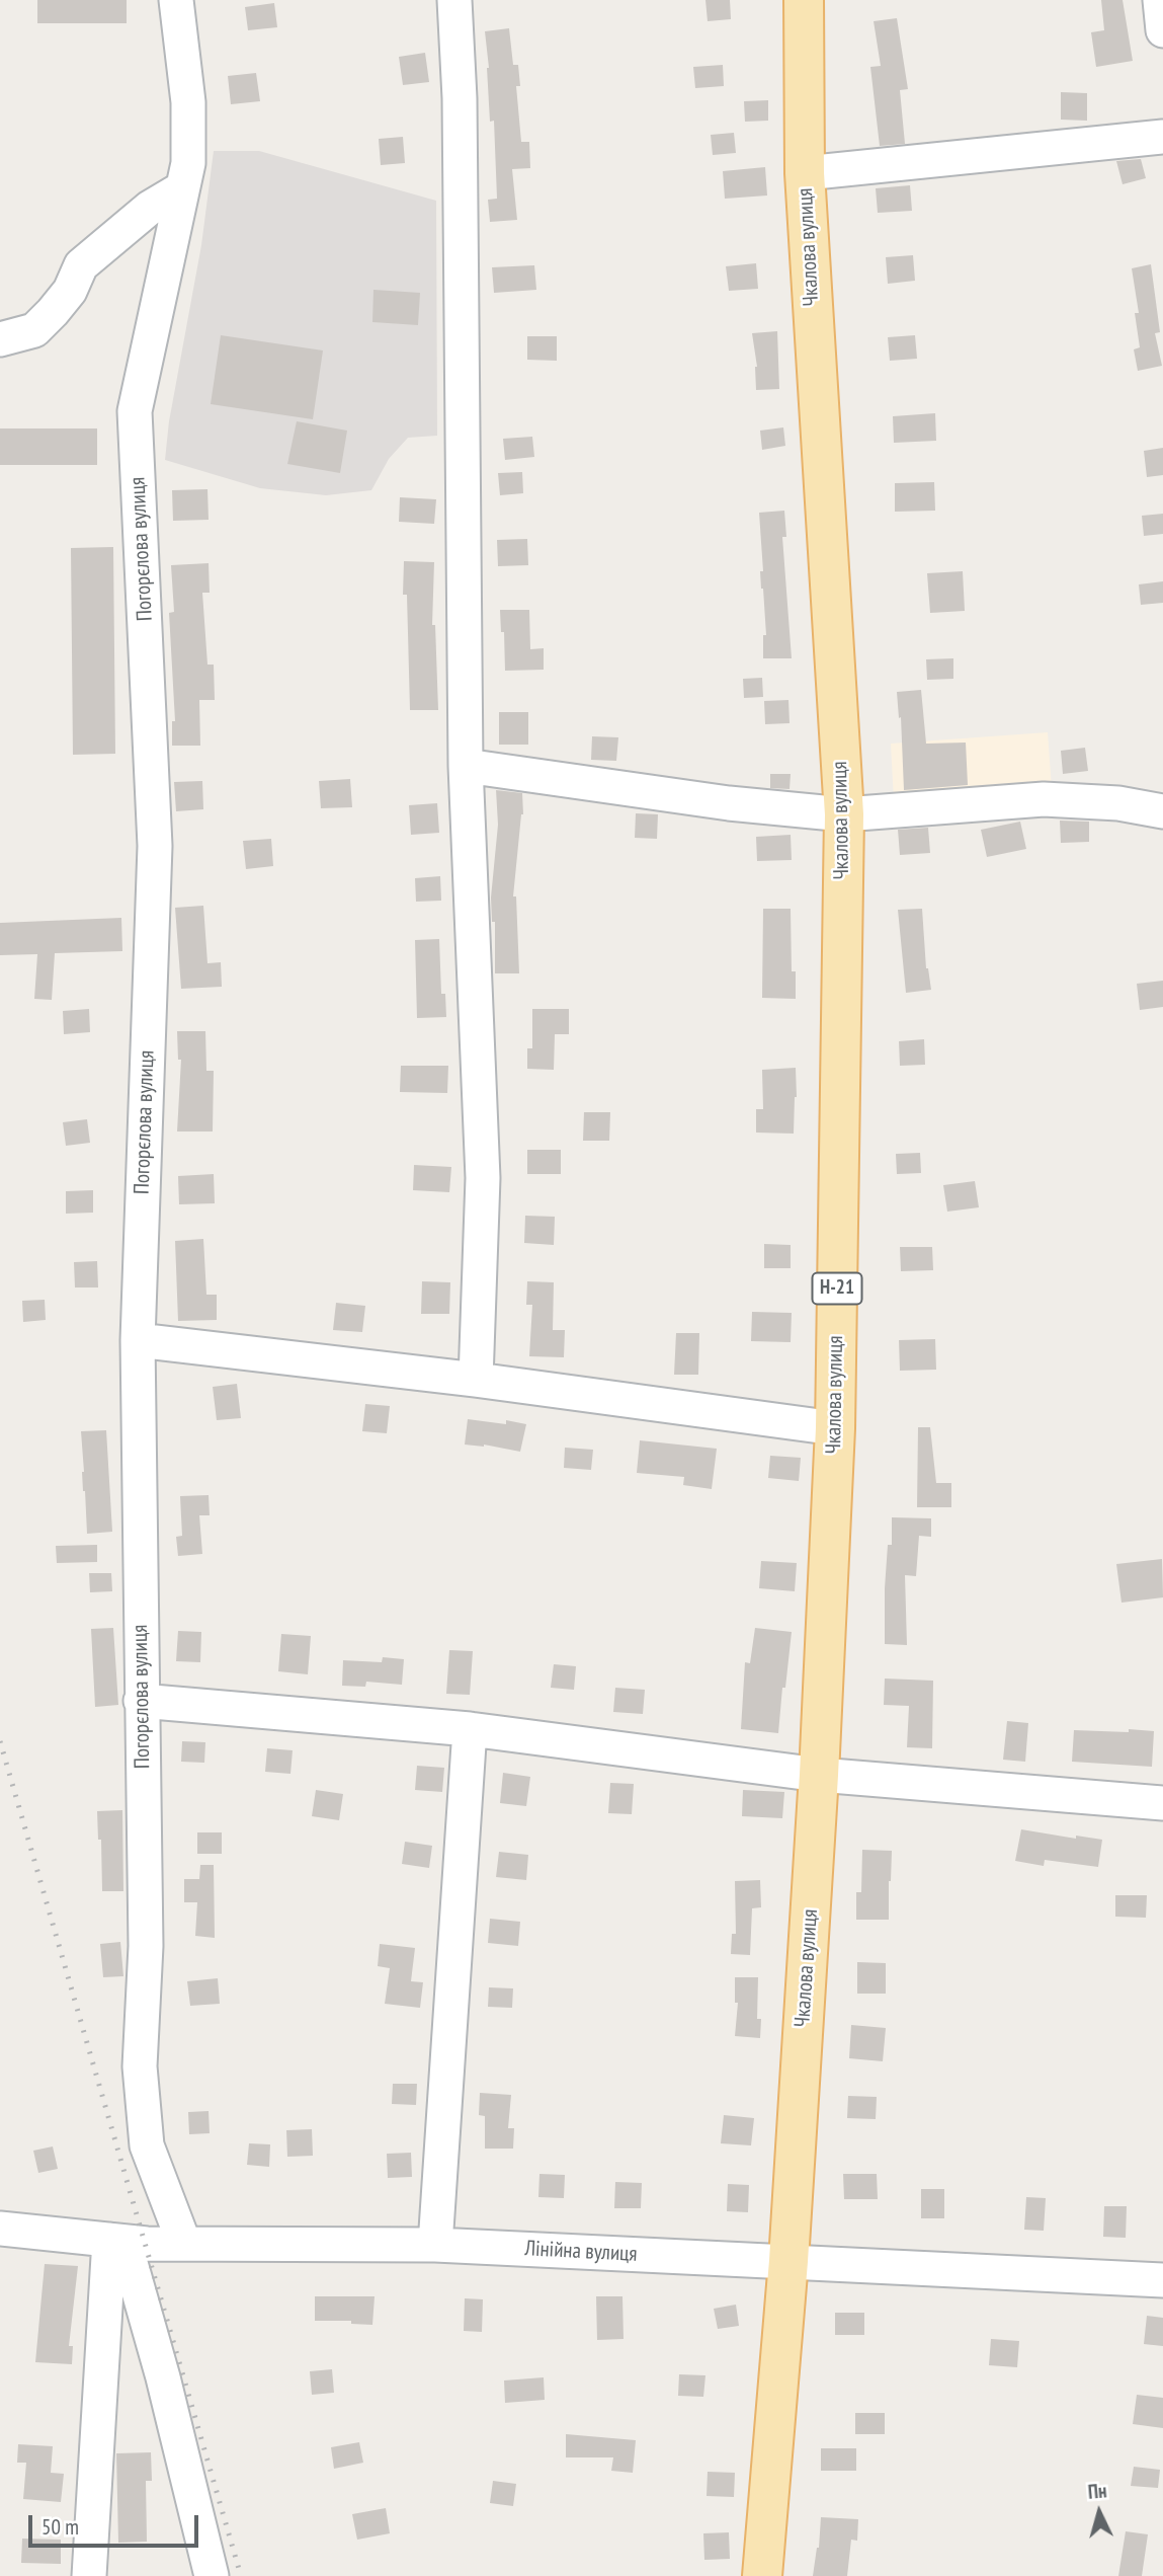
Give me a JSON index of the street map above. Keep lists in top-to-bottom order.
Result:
{
  "streets": {
    "main road": ["Чкалова вулиця", "Н-21"],
    "street": ["Погорєлова вулиця", "Лінійна вулиця"]
  },
  "crossings": [
    ["Чкалова вулиця", "Лінійна вулиця"],
    ["Погорєлова вулиця", "Лінійна вулиця"]
  ],
  "scale_bar": "50 m",
  "north": "top"
}
